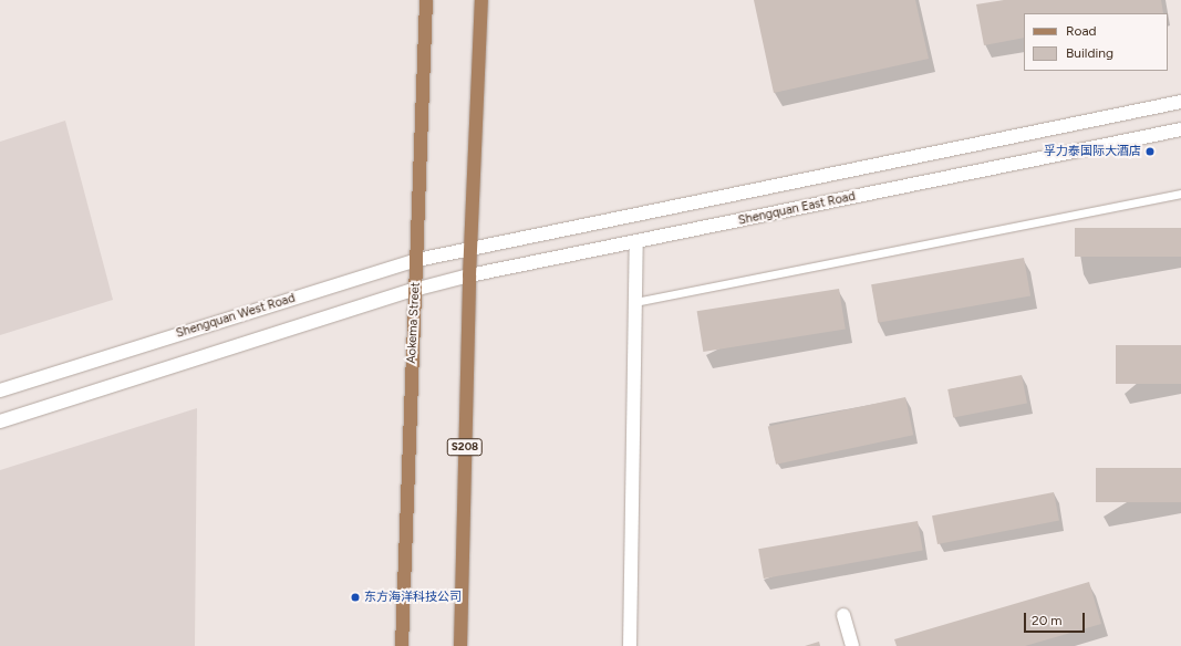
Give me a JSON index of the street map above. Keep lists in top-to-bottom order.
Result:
{
  "streets": {
    "main road": ["Aokema Street", "S208"],
    "street": ["Shengquan East Road", "Shengquan West Road"]
  },
  "crossings": [
    ["Shengquan East Road", "Aokema Street"],
    ["Shengquan East Road", "S208"],
    ["Shengquan West Road", "Aokema Street"],
    ["Shengquan West Road", "S208"]
  ],
  "places": ["孚力泰国际大酒店", "东方海洋科技公司"],
  "legend": ["Road", "Building"],
  "scale_bar": "20 m"
}
